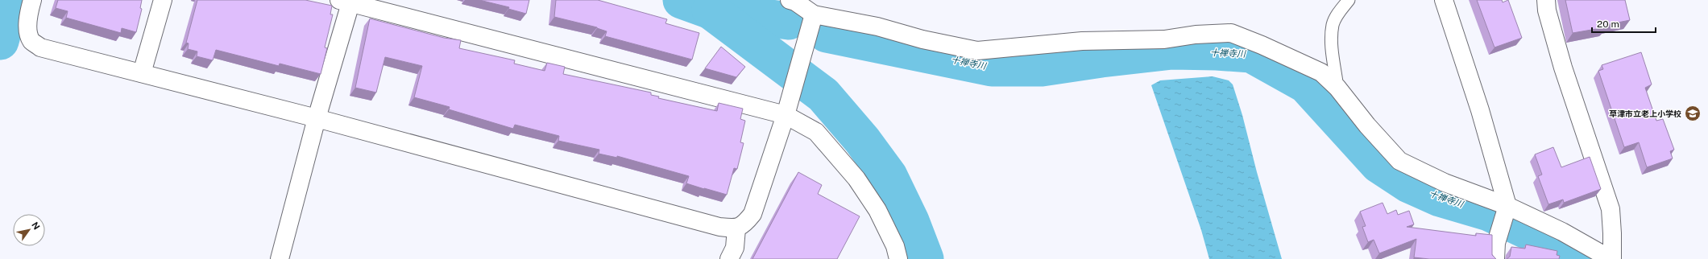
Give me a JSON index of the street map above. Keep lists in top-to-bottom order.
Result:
{
  "water": ["十禅寺川"],
  "places": {
    "school or university": ["草津市立老上小学校"]
  },
  "scale_bar": "20 m",
  "north": "top right"
}
